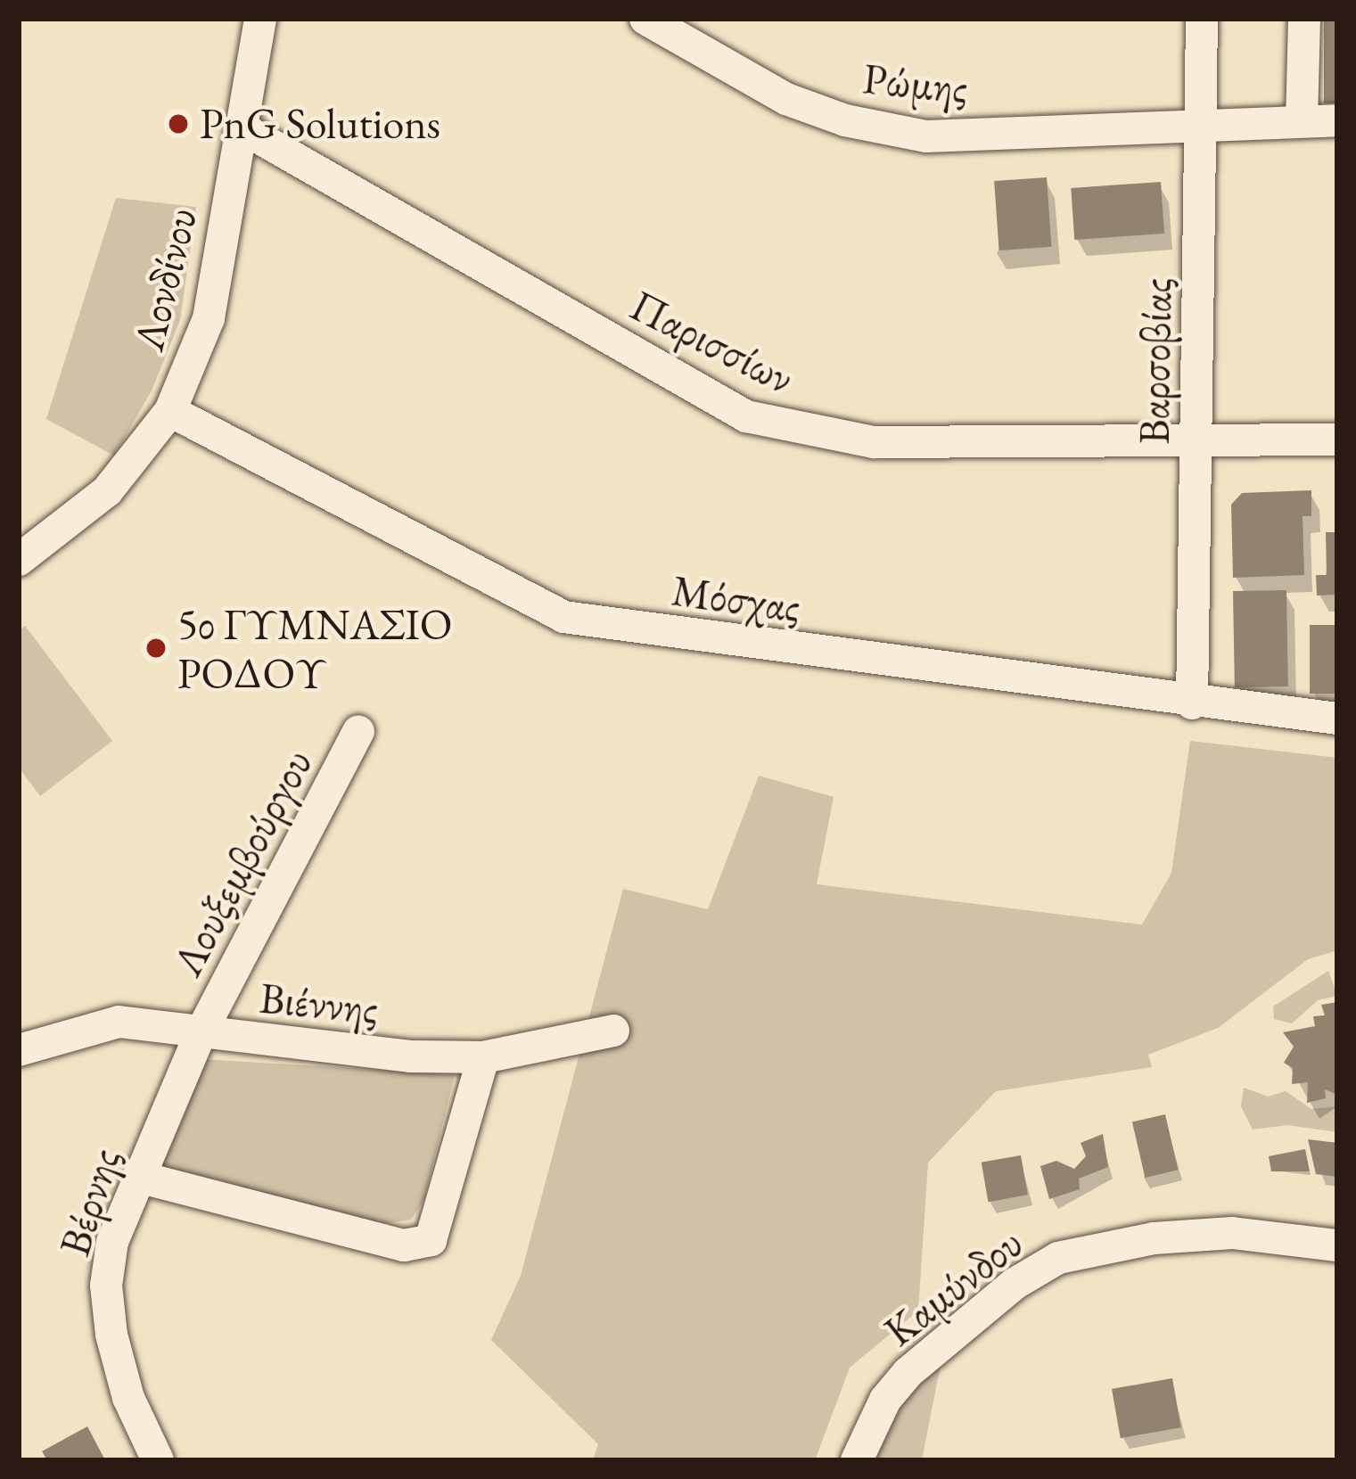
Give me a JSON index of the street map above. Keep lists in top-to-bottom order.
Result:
{
  "streets": {
    "street": [
      "Ρώμης",
      "Λονδίνου",
      "Παρισσίων",
      "Βαρσοβίας",
      "Μόσχας",
      "Λουξεμβούργου",
      "Βιέννης",
      "Βέρνης",
      "Καμύνδου"
    ]
  },
  "crossings": [
    ["Ρώμης", "Βαρσοβίας"],
    ["Λονδίνου", "Παρισσίων"],
    ["Λονδίνου", "Μόσχας"],
    ["Παρισσίων", "Βαρσοβίας"],
    ["Βαρσοβίας", "Μόσχας"],
    ["Λουξεμβούργου", "Βιέννης"],
    ["Λουξεμβούργου", "Βέρνης"],
    ["Βιέννης", "Βέρνης"]
  ],
  "places": ["PnG Solutions", "5ο ΓΥΜΝΑΣΙΟ ΡΟΔΟΥ"]
}
